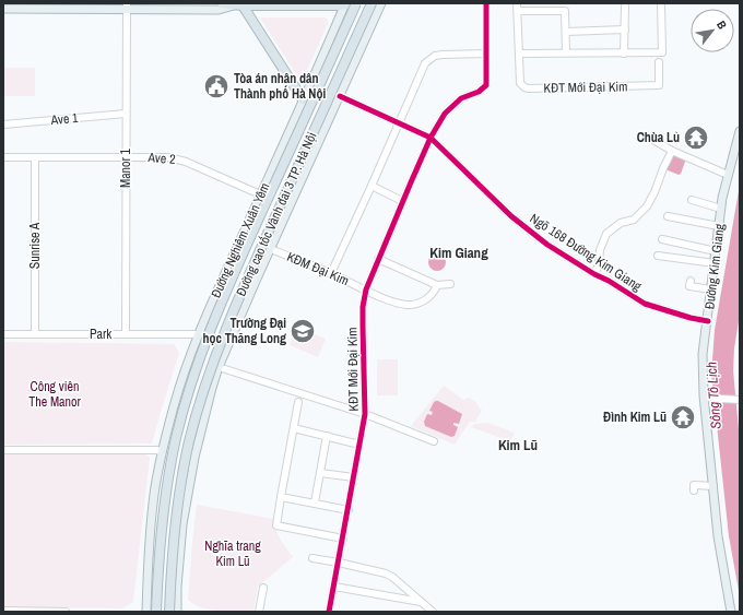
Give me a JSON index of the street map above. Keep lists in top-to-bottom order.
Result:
{
  "streets": {
    "highway": ["Đường cao tốc Vành đai 3 TP. Hà Nội"],
    "main road": ["Đường Nghiêm Xuân Yêm", "Đường Kim Giang"],
    "street": [
      "KĐT Mới Đại Kim",
      "Ave 1",
      "Ave 2",
      "Manor 1",
      "Sunrise A",
      "Ngõ 168 Đường Kim Giang",
      "KĐM Đại Kim",
      "Park"
    ]
  },
  "crossings": [
    ["KĐT Mới Đại Kim", "Ngõ 168 Đường Kim Giang"],
    ["KĐT Mới Đại Kim", "KĐM Đại Kim"],
    ["Ave 1", "Manor 1"],
    ["Ave 2", "Manor 1"],
    ["Ave 2", "Đường Nghiêm Xuân Yêm"],
    ["Ave 2", "Sunrise A"],
    ["Manor 1", "Park"],
    ["Đường Nghiêm Xuân Yêm", "Park"],
    ["Sunrise A", "Park"],
    ["Ngõ 168 Đường Kim Giang", "Đường Kim Giang"]
  ],
  "districts": ["Kim Giang", "Kim Lũ"],
  "water": ["Sông Tô Lịch"],
  "parks": ["Công viên The Manor", "Nghĩa trang Kim Lũ"],
  "places": {
    "public building": ["Tòa án nhân dân Thành phố Hà Nội"],
    "temple": ["Chùa Lủ", "Đình Kim Lũ"],
    "school or university": ["Trường Đại học Thăng Long"]
  },
  "north": "top right"
}
